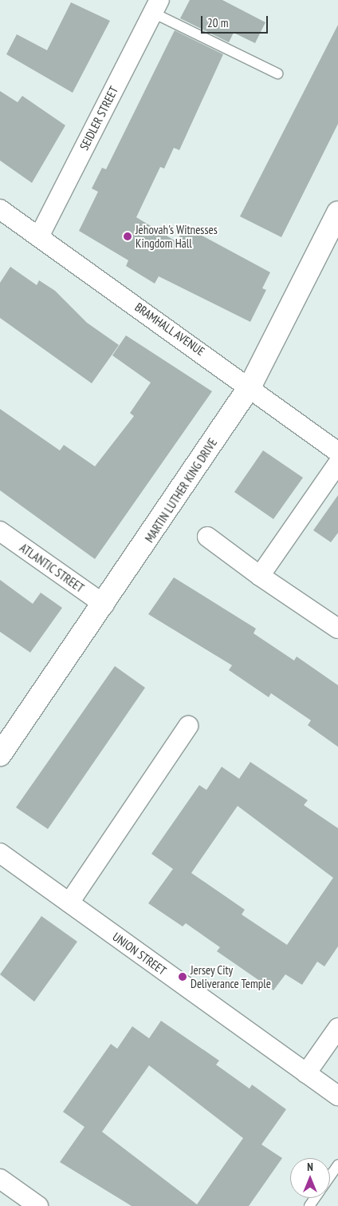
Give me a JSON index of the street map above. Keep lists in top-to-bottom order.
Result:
{
  "streets": {
    "street": [
      "SEIDLER STREET",
      "BRAMHALL AVENUE",
      "MARTIN LUTHER KING DRIVE",
      "ATLANTIC STREET",
      "UNION STREET"
    ]
  },
  "crossings": [
    ["SEIDLER STREET", "BRAMHALL AVENUE"],
    ["BRAMHALL AVENUE", "MARTIN LUTHER KING DRIVE"],
    ["MARTIN LUTHER KING DRIVE", "ATLANTIC STREET"]
  ],
  "places": ["Jehovah's Witnesses Kingdom Hall", "Jersey City Deliverance Temple"],
  "scale_bar": "20 m",
  "north": "top"
}
